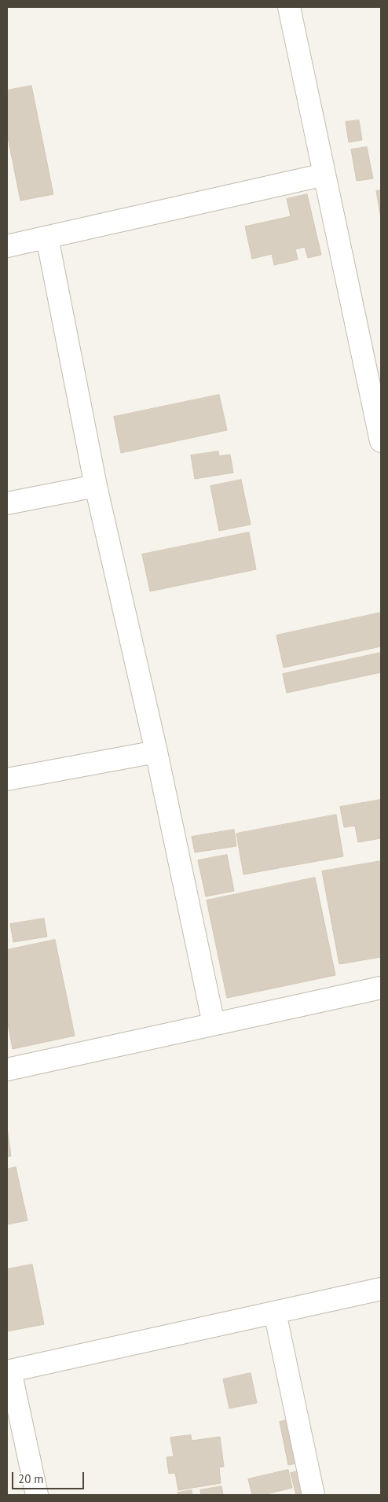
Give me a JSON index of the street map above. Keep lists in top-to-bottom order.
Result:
{
  "scale_bar": "20 m"
}
